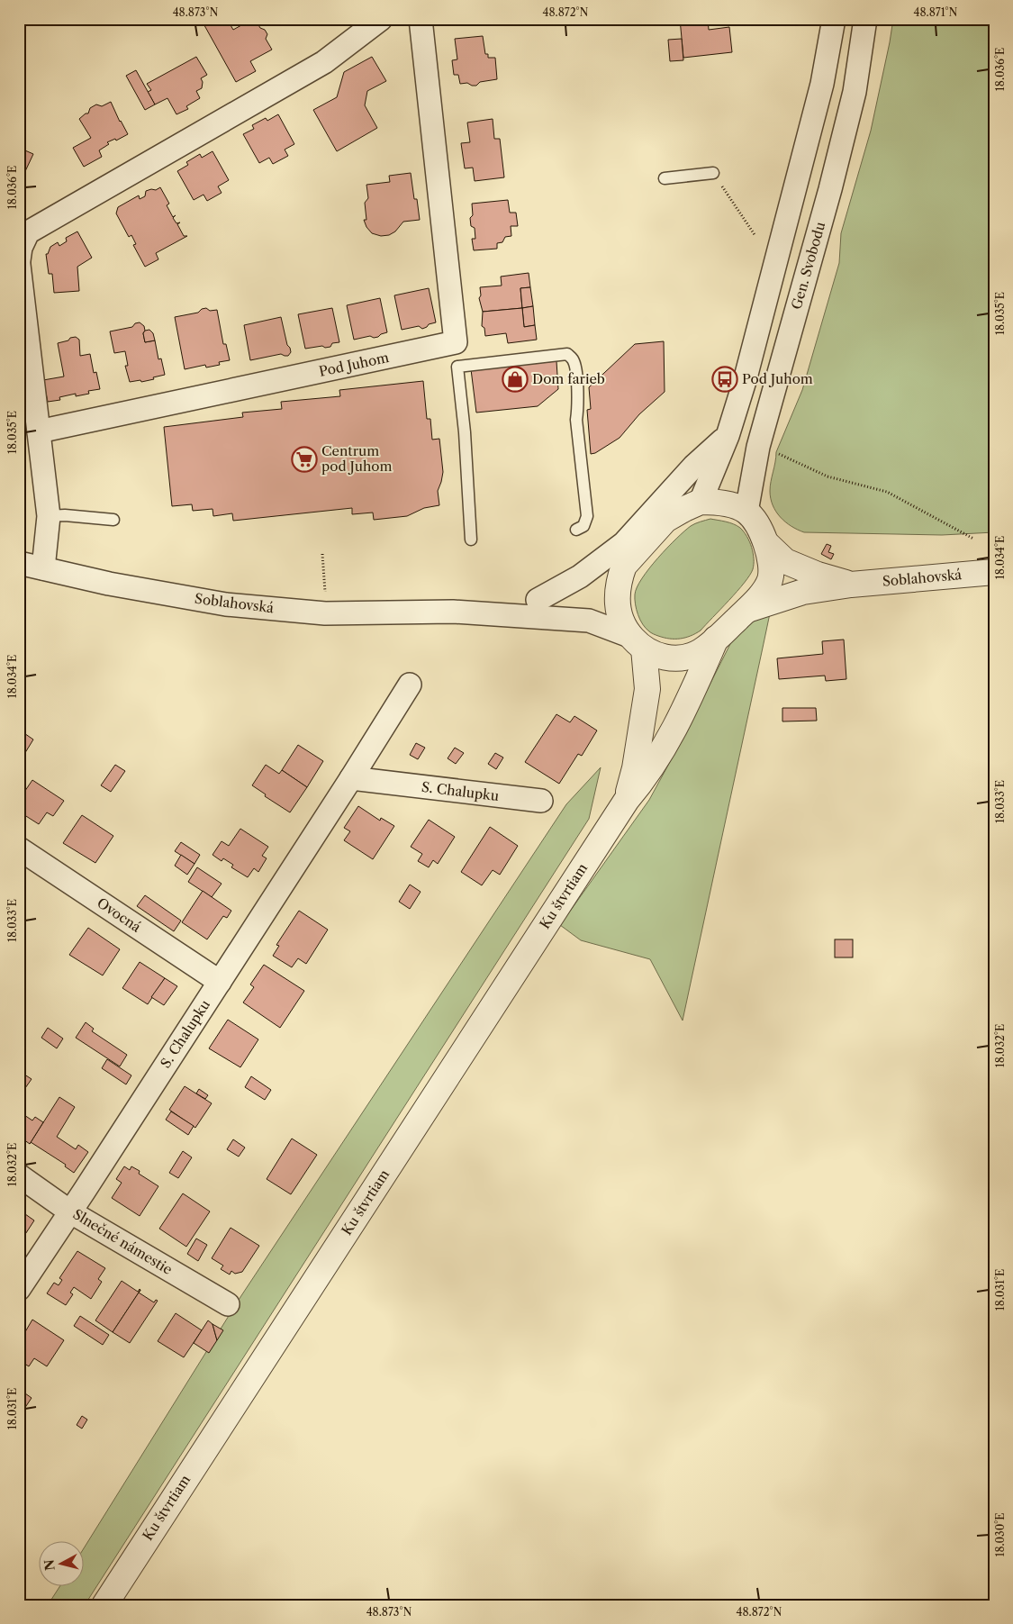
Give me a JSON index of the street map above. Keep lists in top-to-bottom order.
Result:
{
  "streets": {
    "street": [
      "Gen. Svobodu",
      "Pod Juhom",
      "Soblahovská",
      "S. Chalupku",
      "Ku štvrtiam",
      "Ovocná",
      "Slnečné námestie"
    ]
  },
  "crossings": [
    ["Gen. Svobodu", "Soblahovská"],
    ["Gen. Svobodu", "Ku štvrtiam"],
    ["Soblahovská", "Ku štvrtiam"],
    ["S. Chalupku", "Ovocná"],
    ["S. Chalupku", "Slnečné námestie"]
  ],
  "places": {
    "shop": ["Dom farieb"],
    "bus stop": ["Pod Juhom"],
    "supermarket": ["Centrum pod Juhom"]
  },
  "north": "left",
  "coordinates": [
    "48.873°N",
    "48.872°N",
    "48.871°N",
    "18.036°E",
    "18.035°E",
    "18.034°E",
    "18.033°E",
    "18.032°E",
    "18.031°E",
    "18.030°E"
  ]
}
